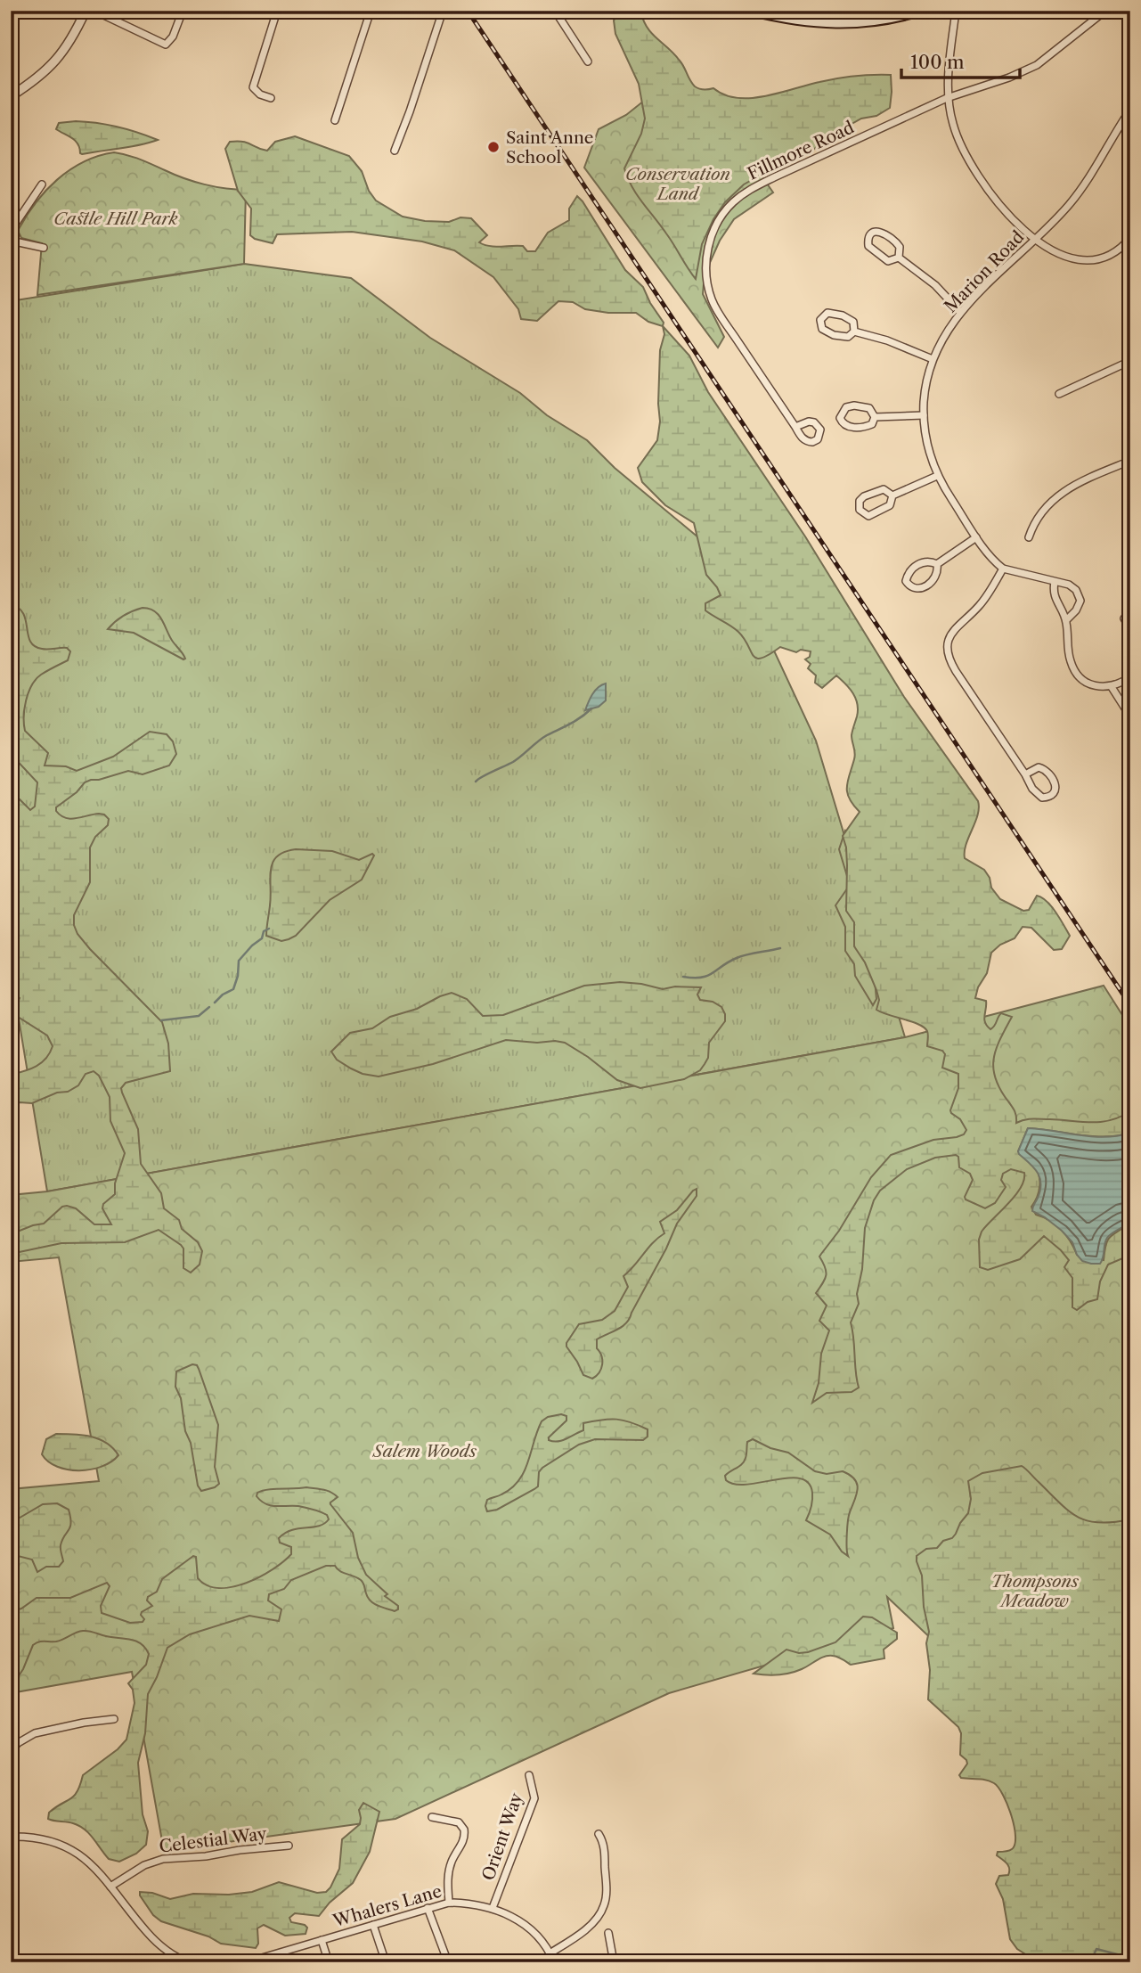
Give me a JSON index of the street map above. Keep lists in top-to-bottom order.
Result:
{
  "streets": {
    "street": [
      "Fillmore Road",
      "Marion Road",
      "Orient Way",
      "Celestial Way",
      "Whalers Lane"
    ]
  },
  "crossings": [
    ["Orient Way", "Whalers Lane"]
  ],
  "parks": [
    "Conservation Land",
    "Castle Hill Park",
    "Salem Woods",
    "Thompsons Meadow"
  ],
  "places": ["Saint Anne School"],
  "scale_bar": "100 m"
}
